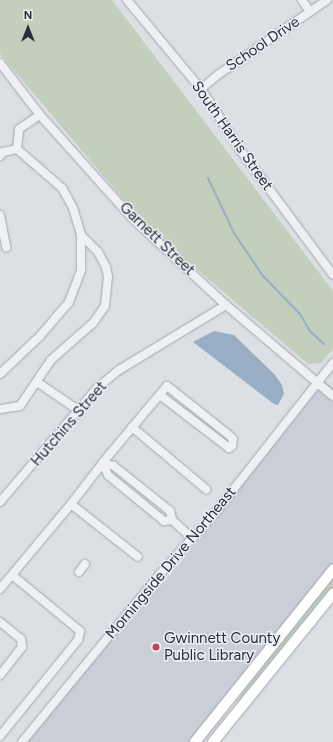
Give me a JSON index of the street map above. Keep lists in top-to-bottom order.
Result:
{
  "streets": {
    "street": [
      "School Drive",
      "South Harris Street",
      "Garnett Street",
      "Hutchins Street",
      "Morningside Drive Northeast"
    ]
  },
  "crossings": [
    ["School Drive", "South Harris Street"],
    ["Garnett Street", "Hutchins Street"],
    ["Garnett Street", "Morningside Drive Northeast"]
  ],
  "places": ["Gwinnett County Public Library"],
  "north": "top"
}
